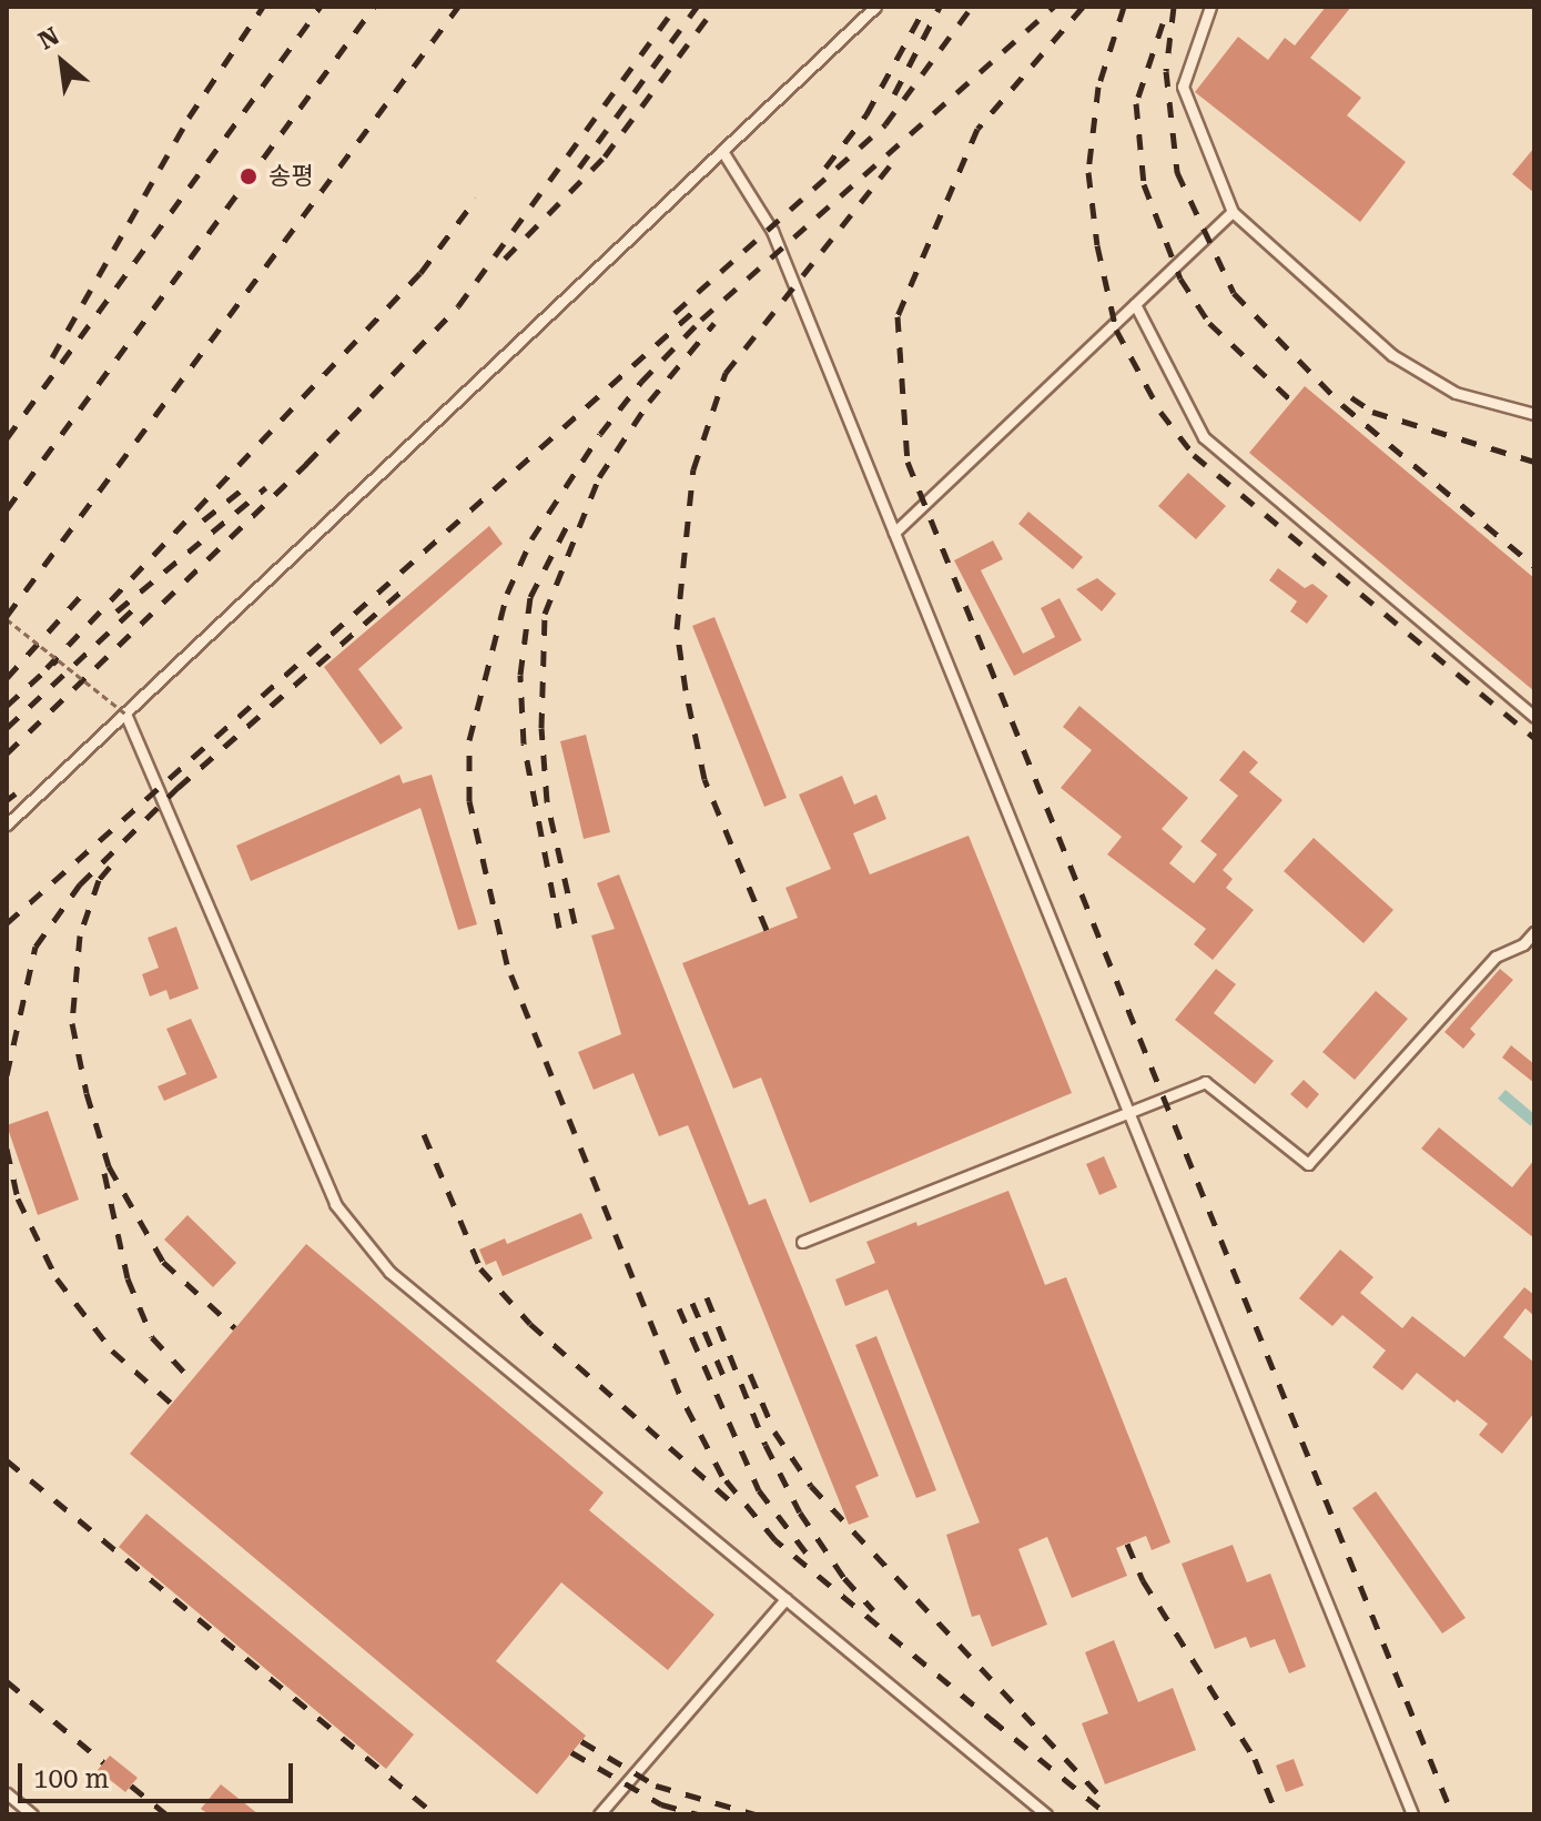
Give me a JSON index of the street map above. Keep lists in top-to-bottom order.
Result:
{
  "places": ["송평"],
  "scale_bar": "100 m",
  "north": "top left"
}
